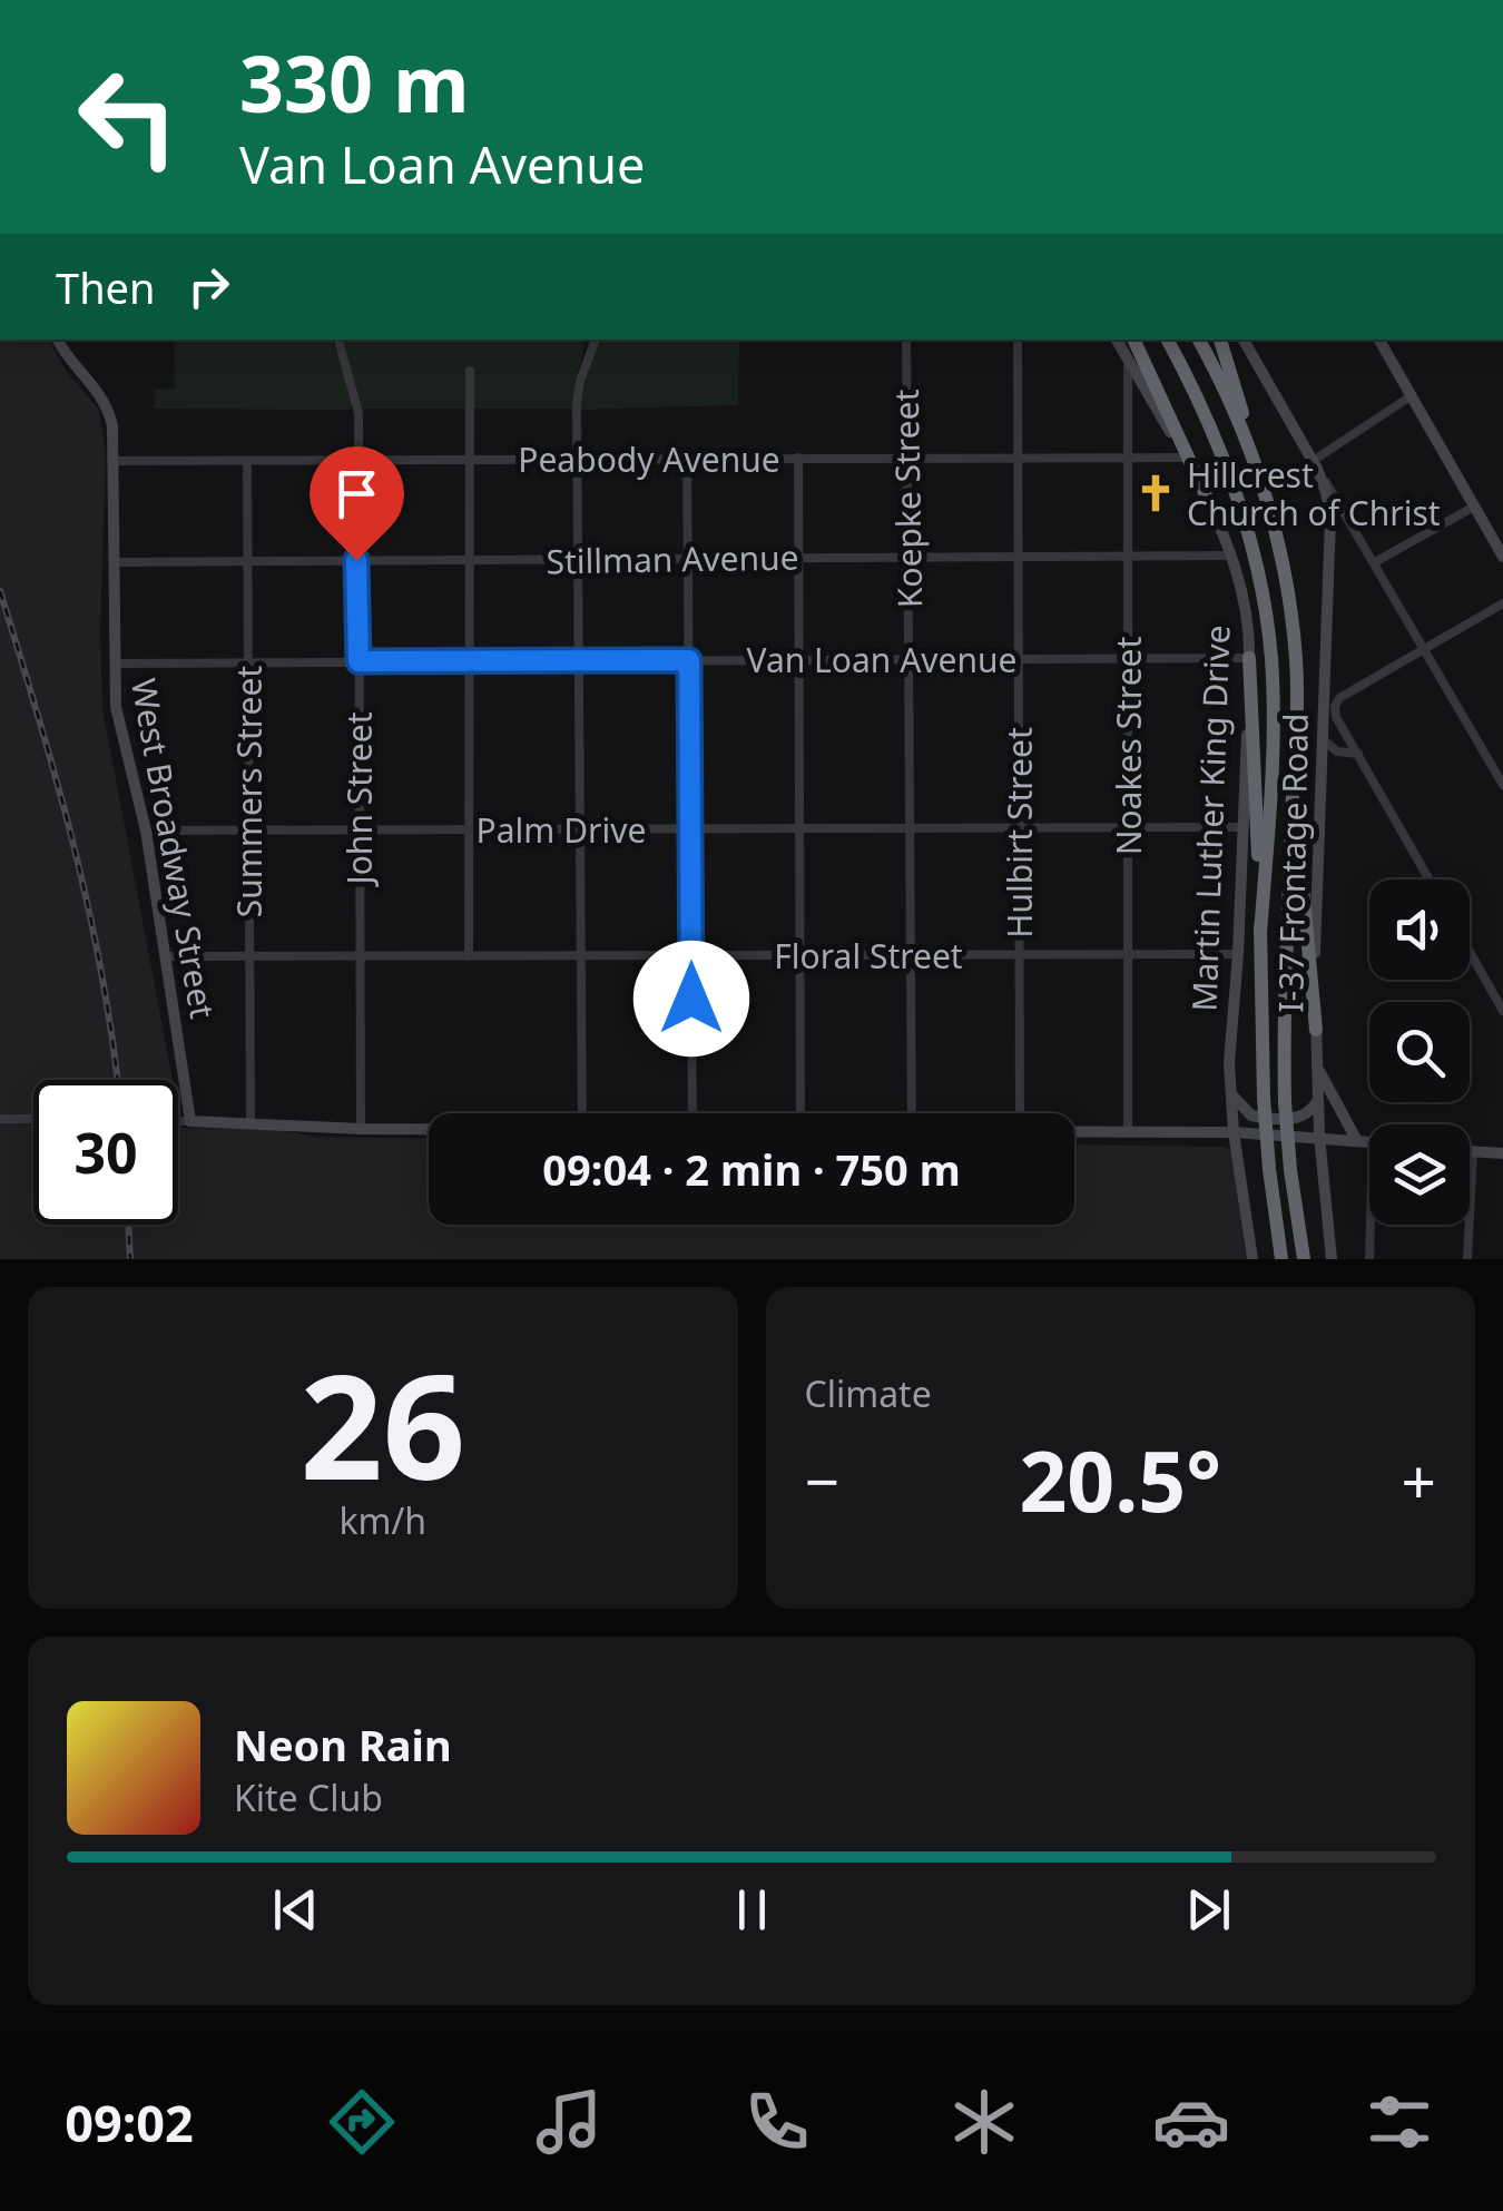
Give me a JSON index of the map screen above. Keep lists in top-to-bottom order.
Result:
{
  "streets": {
    "main road": ["Martin Luther King Drive", "West Broadway Street", "I-37 Frontage Road"],
    "street": [
      "Peabody Avenue",
      "Koepke Street",
      "Stillman Avenue",
      "Van Loan Avenue",
      "Noakes Street",
      "Summers Street",
      "John Street",
      "Palm Drive",
      "Hulbirt Street",
      "Floral Street"
    ]
  },
  "crossings": [
    ["Peabody Avenue", "Koepke Street"],
    ["Peabody Avenue", "Noakes Street"],
    ["Peabody Avenue", "Summers Street"],
    ["Peabody Avenue", "John Street"],
    ["Peabody Avenue", "Martin Luther King Drive"],
    ["Peabody Avenue", "Hulbirt Street"],
    ["Peabody Avenue", "West Broadway Street"],
    ["Koepke Street", "Stillman Avenue"],
    ["Koepke Street", "Van Loan Avenue"],
    ["Koepke Street", "Palm Drive"],
    ["Koepke Street", "Floral Street"],
    ["Stillman Avenue", "Noakes Street"],
    ["Stillman Avenue", "Summers Street"],
    ["Stillman Avenue", "John Street"],
    ["Stillman Avenue", "Martin Luther King Drive"],
    ["Stillman Avenue", "Hulbirt Street"],
    ["Stillman Avenue", "West Broadway Street"],
    ["Van Loan Avenue", "Noakes Street"],
    ["Van Loan Avenue", "Summers Street"],
    ["Van Loan Avenue", "John Street"],
    ["Van Loan Avenue", "Martin Luther King Drive"],
    ["Van Loan Avenue", "Hulbirt Street"],
    ["Van Loan Avenue", "West Broadway Street"],
    ["Noakes Street", "Martin Luther King Drive"],
    ["Noakes Street", "Palm Drive"],
    ["Noakes Street", "Floral Street"],
    ["Summers Street", "Palm Drive"],
    ["Summers Street", "Floral Street"],
    ["John Street", "Palm Drive"],
    ["John Street", "Floral Street"],
    ["Martin Luther King Drive", "Palm Drive"],
    ["Martin Luther King Drive", "Floral Street"],
    ["Palm Drive", "Hulbirt Street"],
    ["Palm Drive", "West Broadway Street"],
    ["Hulbirt Street", "Floral Street"],
    ["West Broadway Street", "Floral Street"]
  ],
  "places": {
    "church": ["Hillcrest Church of Christ"]
  },
  "page": {
    "turn": ["330 m", "Van Loan Avenue"],
    "then": "Then",
    "limit": "30",
    "trip": "09:04 · 2 min · 750 m",
    "tile": [
      ["26", "km/h"],
      "Climate"
    ],
    "heat": ["−", "20.5°", "+"],
    "song": ["Neon Rain", "Kite Club"],
    "tabs": "09:02"
  }
}
